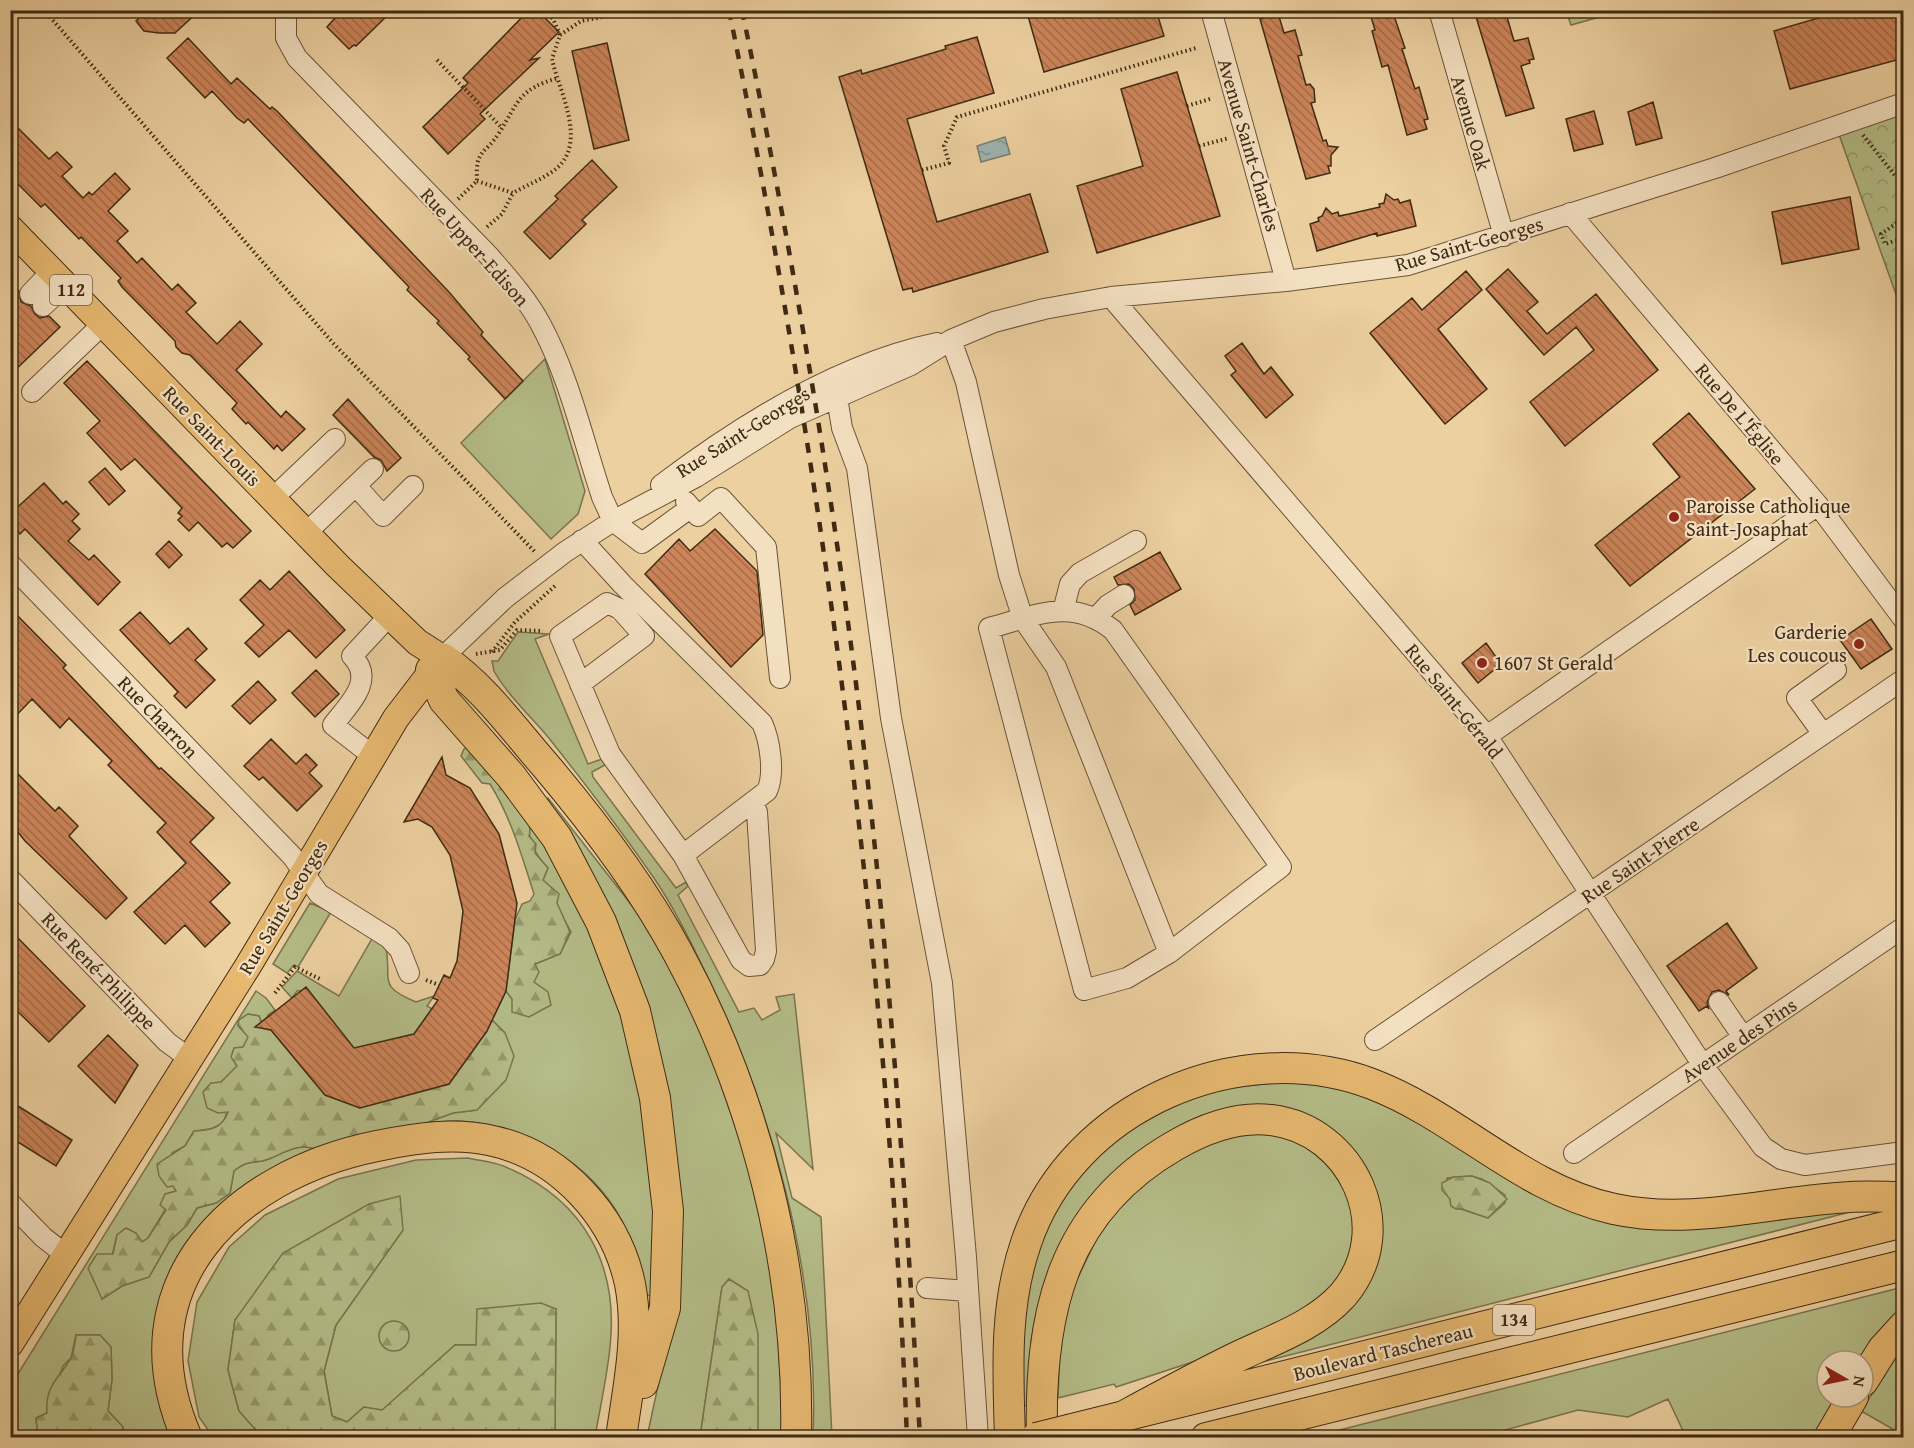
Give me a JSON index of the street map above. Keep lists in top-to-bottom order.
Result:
{
  "streets": {
    "highway": ["134", "Boulevard Taschereau"],
    "main road": ["Rue Saint-Georges", "112", "Rue Saint-Louis"],
    "street": [
      "Avenue Oak",
      "Avenue Saint-Charles",
      "Rue Upper-Edison",
      "Rue De L'Église",
      "Rue Saint-Gérald",
      "Rue Charron",
      "Rue Saint-Pierre",
      "Rue René-Philippe",
      "Avenue des Pins"
    ]
  },
  "crossings": [
    ["Avenue Oak", "Rue Saint-Georges"],
    ["Avenue Saint-Charles", "Rue Saint-Georges"],
    ["Rue Saint-Georges", "Rue Upper-Edison"],
    ["Rue Saint-Georges", "Rue De L'Église"],
    ["Rue Saint-Georges", "Rue Saint-Louis"],
    ["Rue Saint-Georges", "Rue Saint-Gérald"],
    ["Rue Saint-Georges", "Rue Charron"],
    ["Rue Saint-Georges", "Rue René-Philippe"],
    ["Rue Saint-Gérald", "Rue Saint-Pierre"],
    ["Rue Saint-Gérald", "Avenue des Pins"]
  ],
  "places": ["Paroisse Catholique Saint-Josaphat", "Garderie Les coucous", "1607 St Gerald"],
  "north": "right"
}
